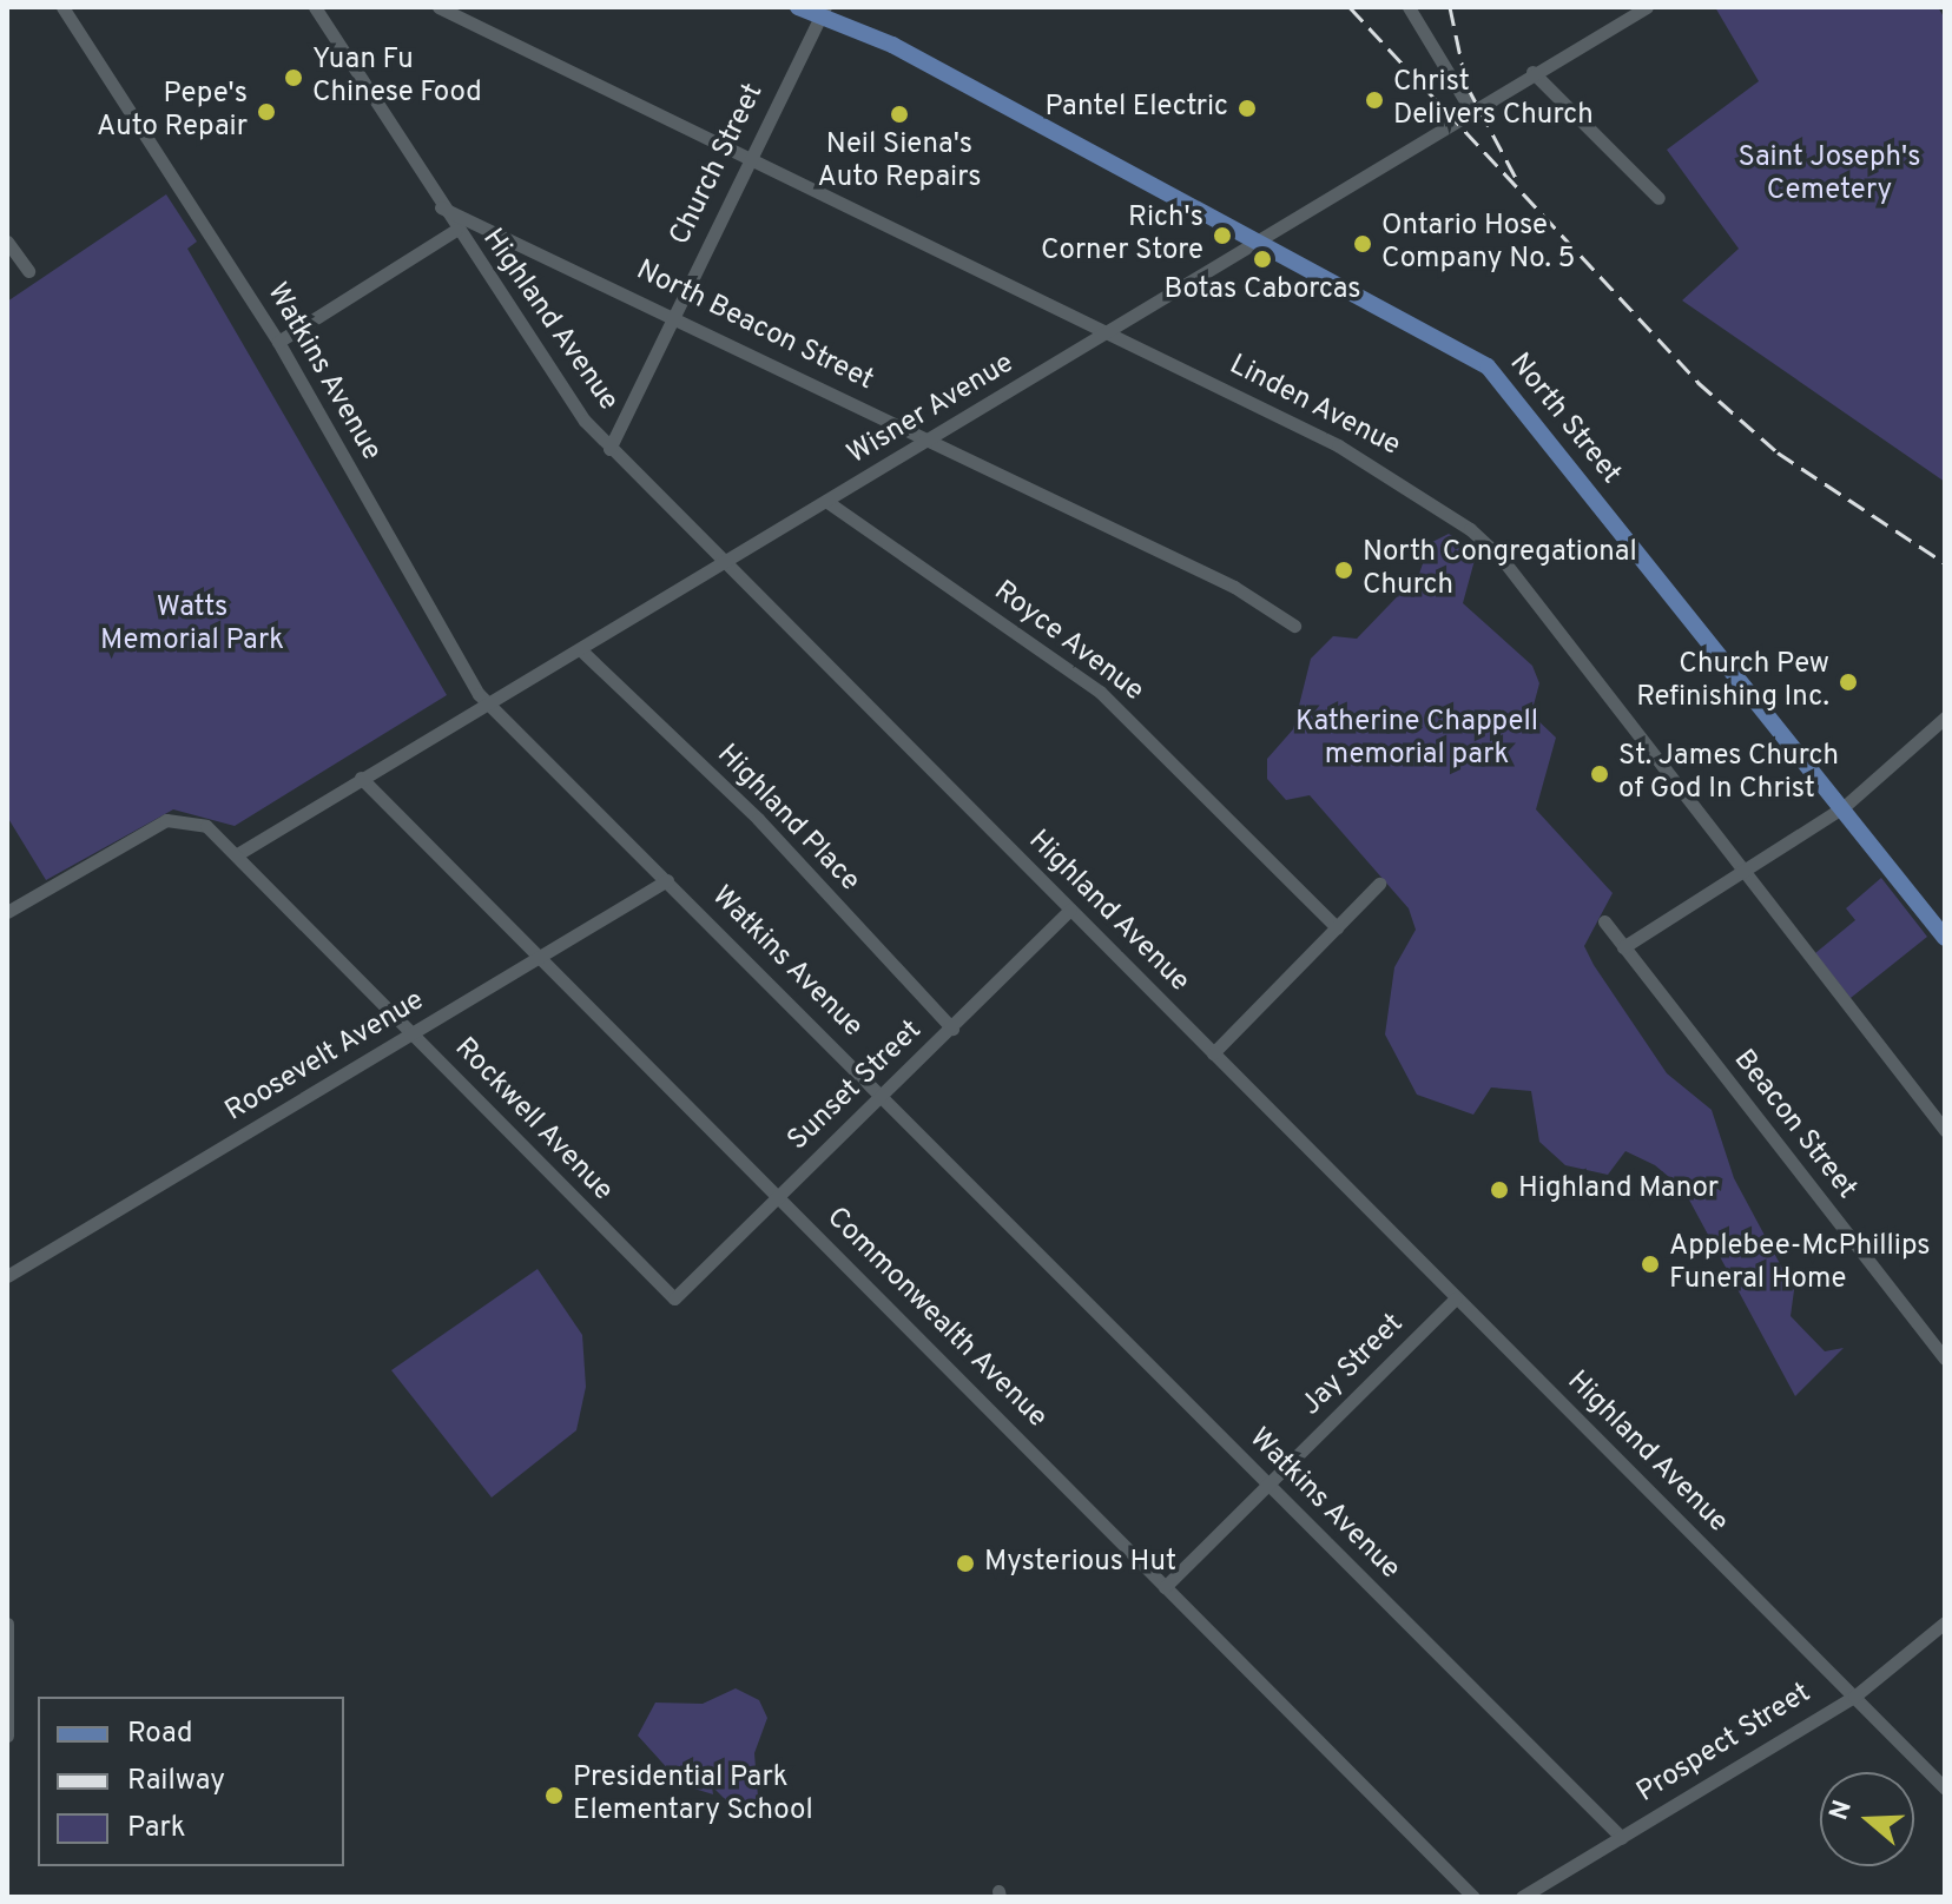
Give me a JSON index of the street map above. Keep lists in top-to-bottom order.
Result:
{
  "streets": {
    "main road": ["North Street"],
    "street": [
      "Church Street",
      "Highland Avenue",
      "North Beacon Street",
      "Watkins Avenue",
      "Linden Avenue",
      "Wisner Avenue",
      "Royce Avenue",
      "Highland Place",
      "Roosevelt Avenue",
      "Sunset Street",
      "Rockwell Avenue",
      "Beacon Street",
      "Commonwealth Avenue",
      "Jay Street",
      "Prospect Street"
    ]
  },
  "crossings": [
    ["Church Street", "Highland Avenue"],
    ["Church Street", "North Beacon Street"],
    ["Church Street", "Linden Avenue"],
    ["Church Street", "North Street"],
    ["Highland Avenue", "North Beacon Street"],
    ["Highland Avenue", "Wisner Avenue"],
    ["Highland Avenue", "Sunset Street"],
    ["Highland Avenue", "Jay Street"],
    ["Highland Avenue", "Prospect Street"],
    ["North Beacon Street", "Wisner Avenue"],
    ["Watkins Avenue", "Wisner Avenue"],
    ["Watkins Avenue", "Roosevelt Avenue"],
    ["Watkins Avenue", "Sunset Street"],
    ["Watkins Avenue", "Jay Street"],
    ["Watkins Avenue", "Prospect Street"],
    ["Linden Avenue", "Wisner Avenue"],
    ["Wisner Avenue", "North Street"],
    ["Wisner Avenue", "Royce Avenue"],
    ["Wisner Avenue", "Highland Place"],
    ["Wisner Avenue", "Rockwell Avenue"],
    ["Wisner Avenue", "Commonwealth Avenue"],
    ["Highland Place", "Sunset Street"],
    ["Roosevelt Avenue", "Rockwell Avenue"],
    ["Roosevelt Avenue", "Commonwealth Avenue"],
    ["Sunset Street", "Rockwell Avenue"],
    ["Sunset Street", "Commonwealth Avenue"],
    ["Commonwealth Avenue", "Jay Street"]
  ],
  "parks": ["Saint Joseph's Cemetery", "Watts Memorial Park", "Katherine Chappell memorial park"],
  "places": [
    "Yuan Fu Chinese Food",
    "Christ Delivers Church",
    "Pantel Electric",
    "Pepe's Auto Repair",
    "Neil Siena's Auto Repairs",
    "Rich's Corner Store",
    "Ontario Hose Company No. 5",
    "Botas Caborcas",
    "North Congregational Church",
    "Church Pew Refinishing Inc.",
    "St. James Church of God In Christ",
    "Highland Manor",
    "Applebee-McPhillips Funeral Home",
    "Mysterious Hut",
    "Presidential Park Elementary School"
  ],
  "legend": ["Road", "Railway", "Park"],
  "north": "left"
}
